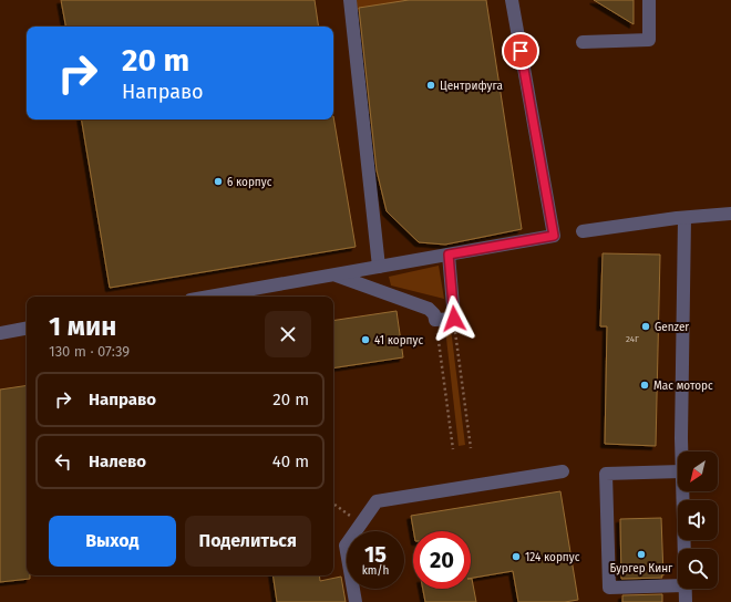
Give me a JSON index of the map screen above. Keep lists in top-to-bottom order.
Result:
{
  "places": [
    "Центрифуга",
    "6 корпус",
    "Genzer",
    "41 корпус",
    "Мас моторс",
    "Бургер Кинг",
    "124 корпус"
  ],
  "house_numbers": ["24Г"],
  "north": "bottom left",
  "page": {
    "turn": ["20 m", "Направо"],
    "heading": ["1 мин", "130 m · 07:39"],
    "list": [
      {
        "name": "Направо",
        "value": "20 m"
      },
      {
        "name": "Налево",
        "value": "40 m"
      }
    ],
    "buttons": ["Выход", "Поделиться"],
    "speed": "15 km/h",
    "limit": "20"
  }
}
